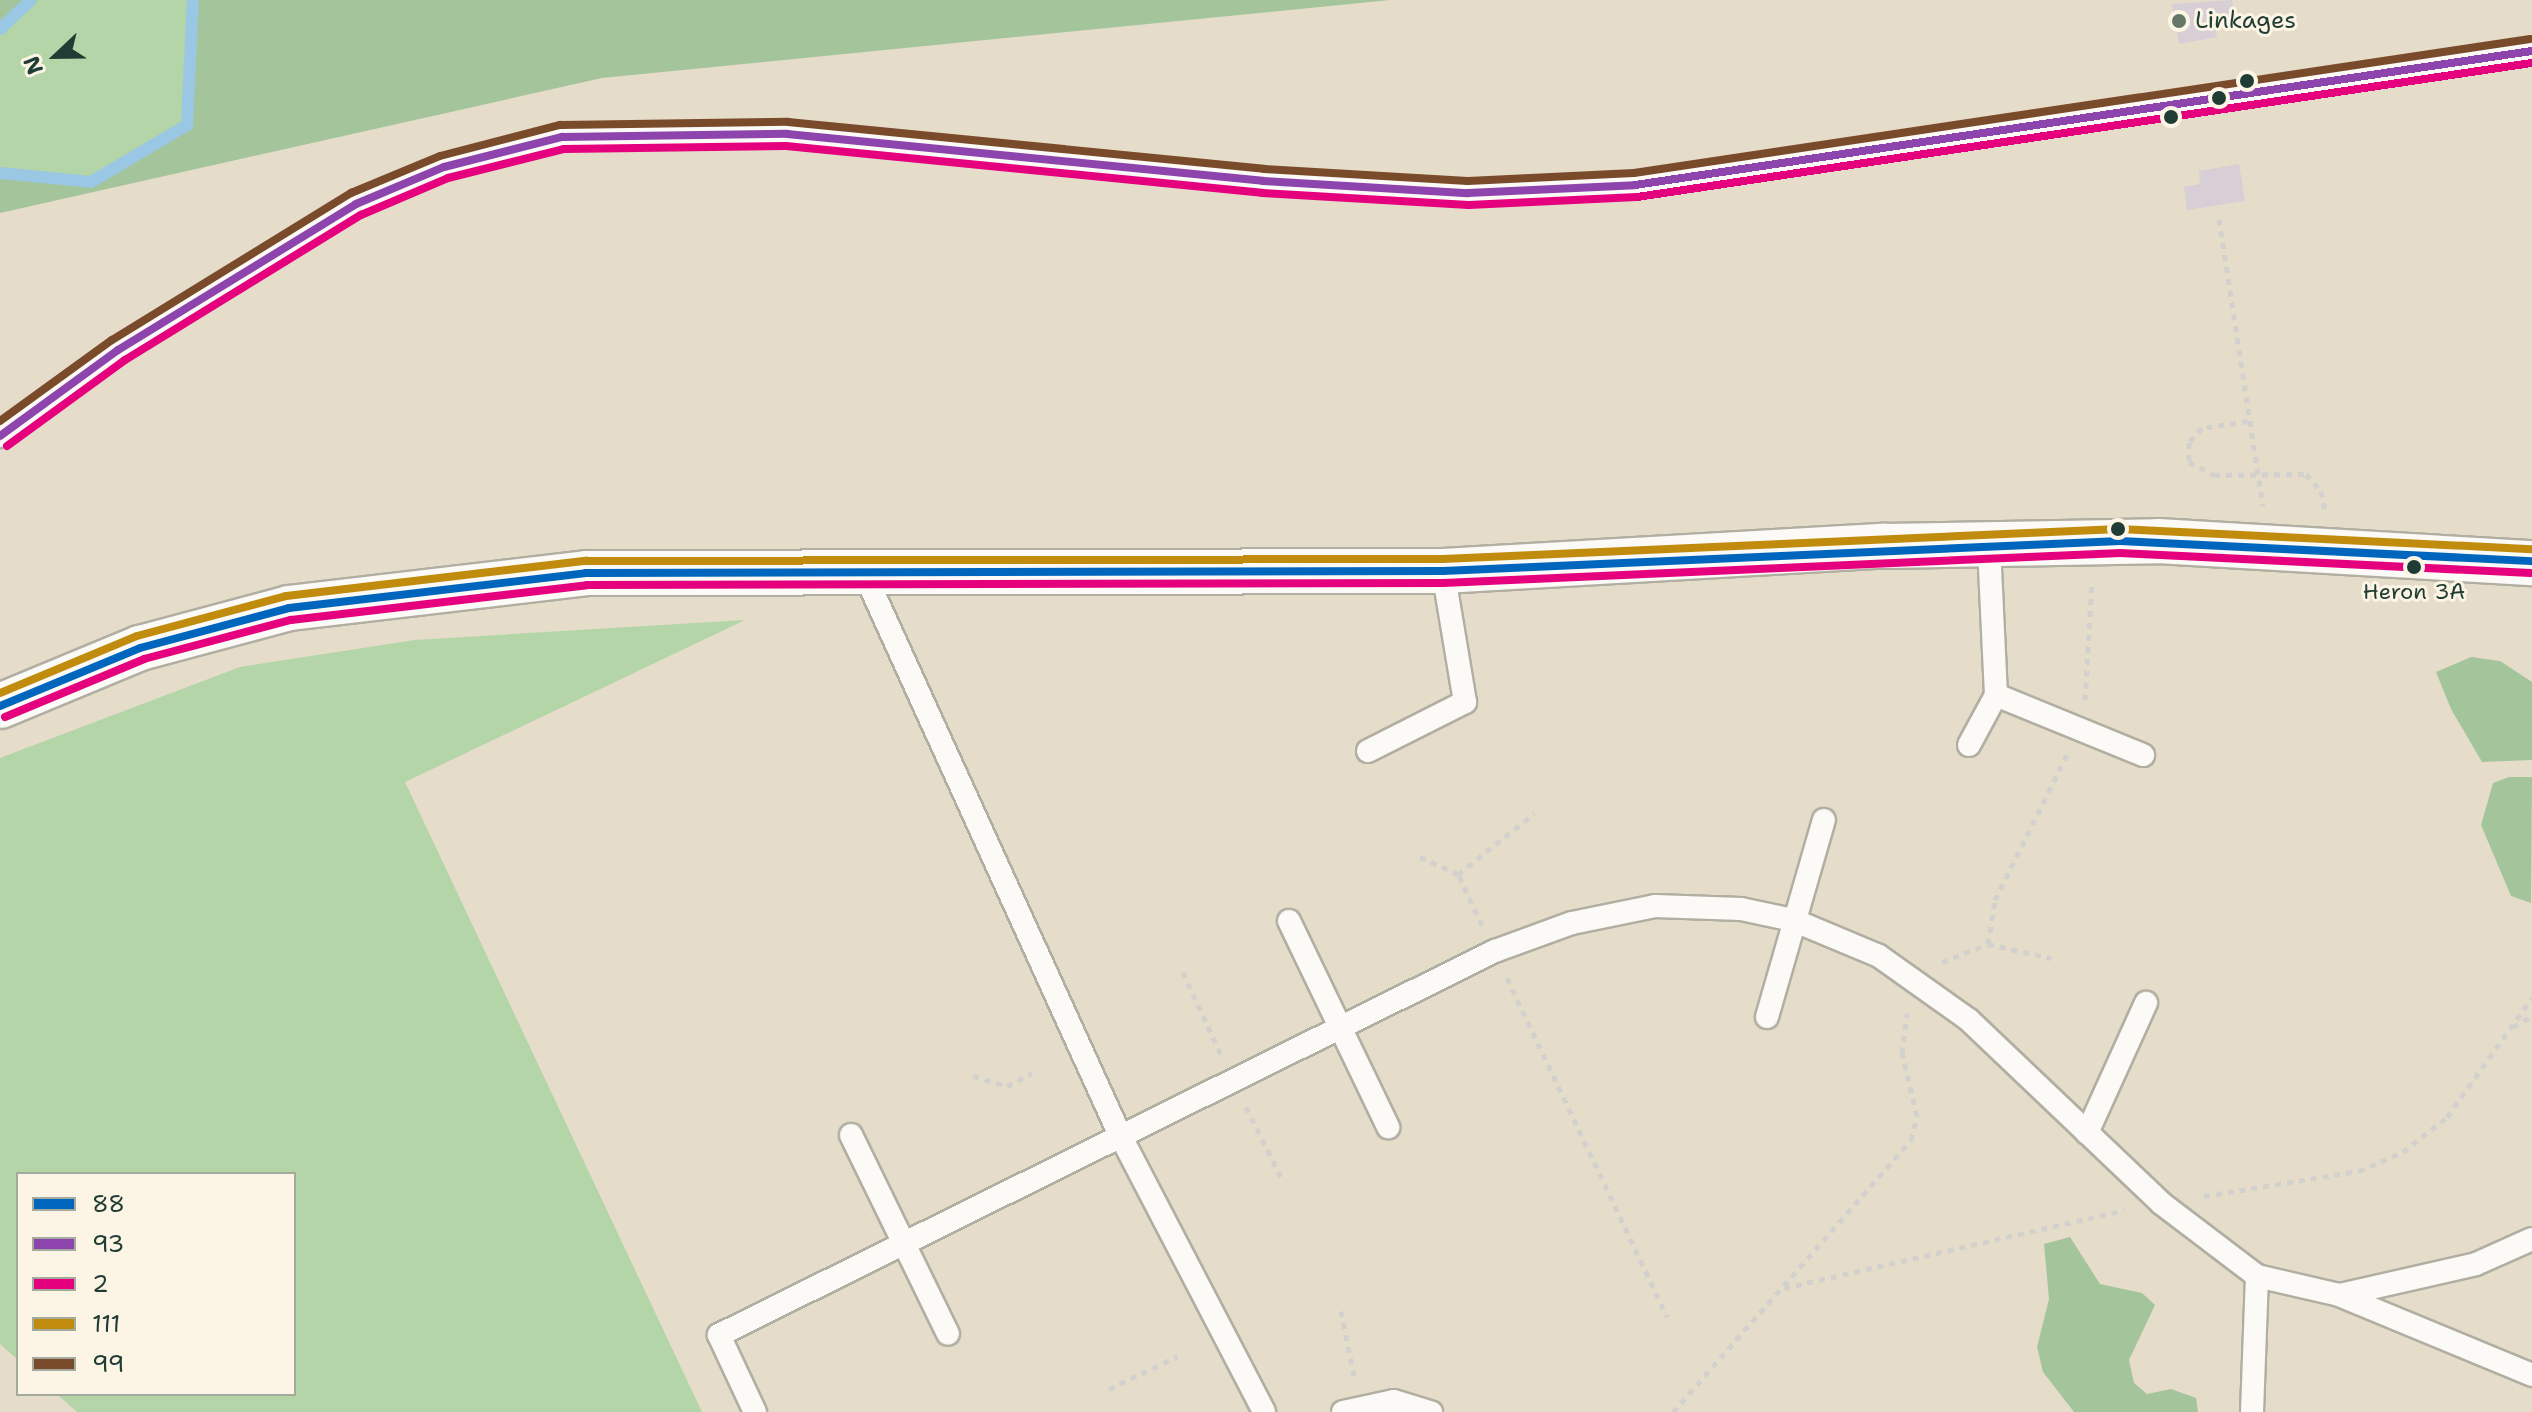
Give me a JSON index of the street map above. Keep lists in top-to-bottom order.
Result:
{
  "places": ["Linkages", "Heron 3A"],
  "lines": [
    "transit line 99",
    "transit line 93",
    "transit line 2",
    "transit line 111",
    "transit line 88"
  ],
  "legend": [
    "88",
    "93",
    "2",
    "111",
    "99"
  ],
  "north": "left"
}
